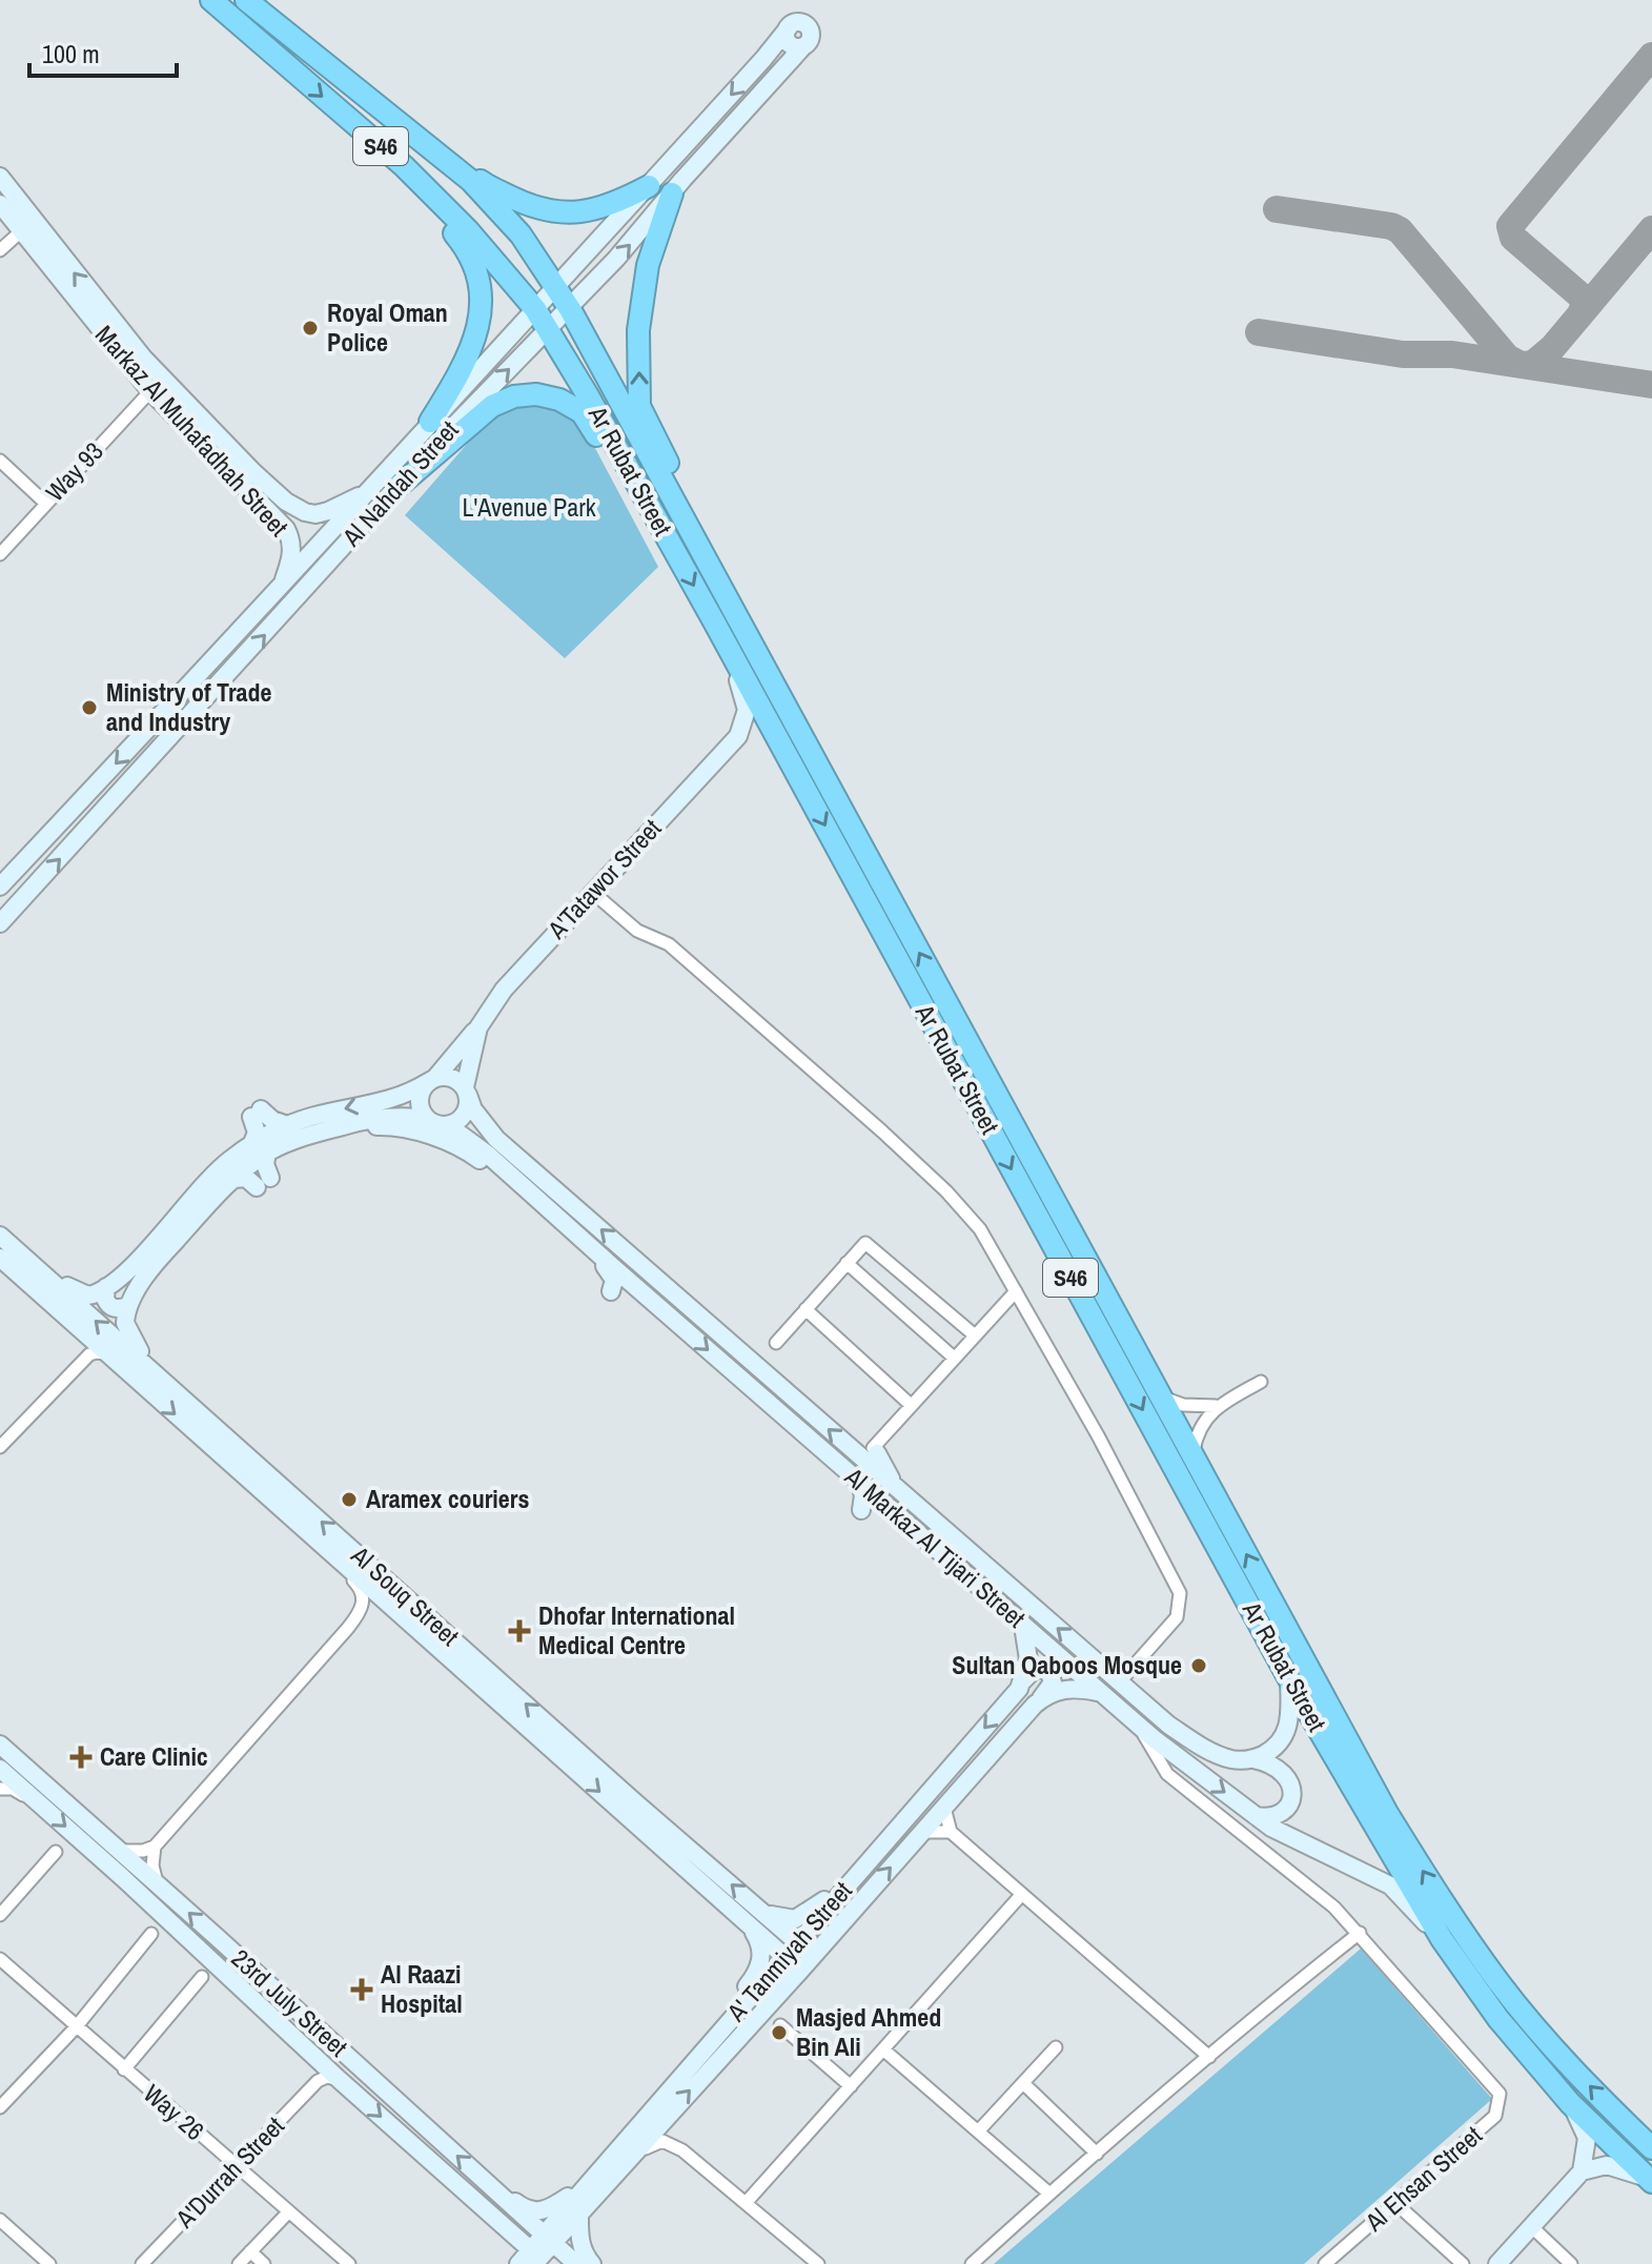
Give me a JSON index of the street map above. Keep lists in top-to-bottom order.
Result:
{
  "streets": {
    "highway": ["S46", "Ar Rubat Street"],
    "street": [
      "Markaz Al Muhafadhah Street",
      "Way 93",
      "Al Nahdah Street",
      "A'Tatawor Street",
      "Al Markaz Al Tijari Street",
      "Al Souq Street",
      "A' Tanmiyah Street",
      "23rd July Street",
      "Way 26",
      "A'Durrah Street",
      "Al Ehsan Street"
    ]
  },
  "crossings": [
    ["Markaz Al Muhafadhah Street", "Way 93"],
    ["Markaz Al Muhafadhah Street", "Al Nahdah Street"],
    ["Ar Rubat Street", "Al Nahdah Street"],
    ["Ar Rubat Street", "A'Tatawor Street"],
    ["Ar Rubat Street", "Al Markaz Al Tijari Street"],
    ["A'Tatawor Street", "Al Markaz Al Tijari Street"],
    ["Al Souq Street", "A' Tanmiyah Street"],
    ["A' Tanmiyah Street", "23rd July Street"],
    ["Way 26", "A'Durrah Street"]
  ],
  "parks": ["L'Avenue Park"],
  "places": {
    "other": [
      "Royal Oman Police",
      "Ministry of Trade and Industry",
      "Aramex couriers",
      "Sultan Qaboos Mosque",
      "Masjed Ahmed Bin Ali"
    ],
    "health": ["Dhofar International Medical Centre", "Care Clinic", "Al Raazi Hospital"]
  },
  "scale_bar": "100 m"
}
